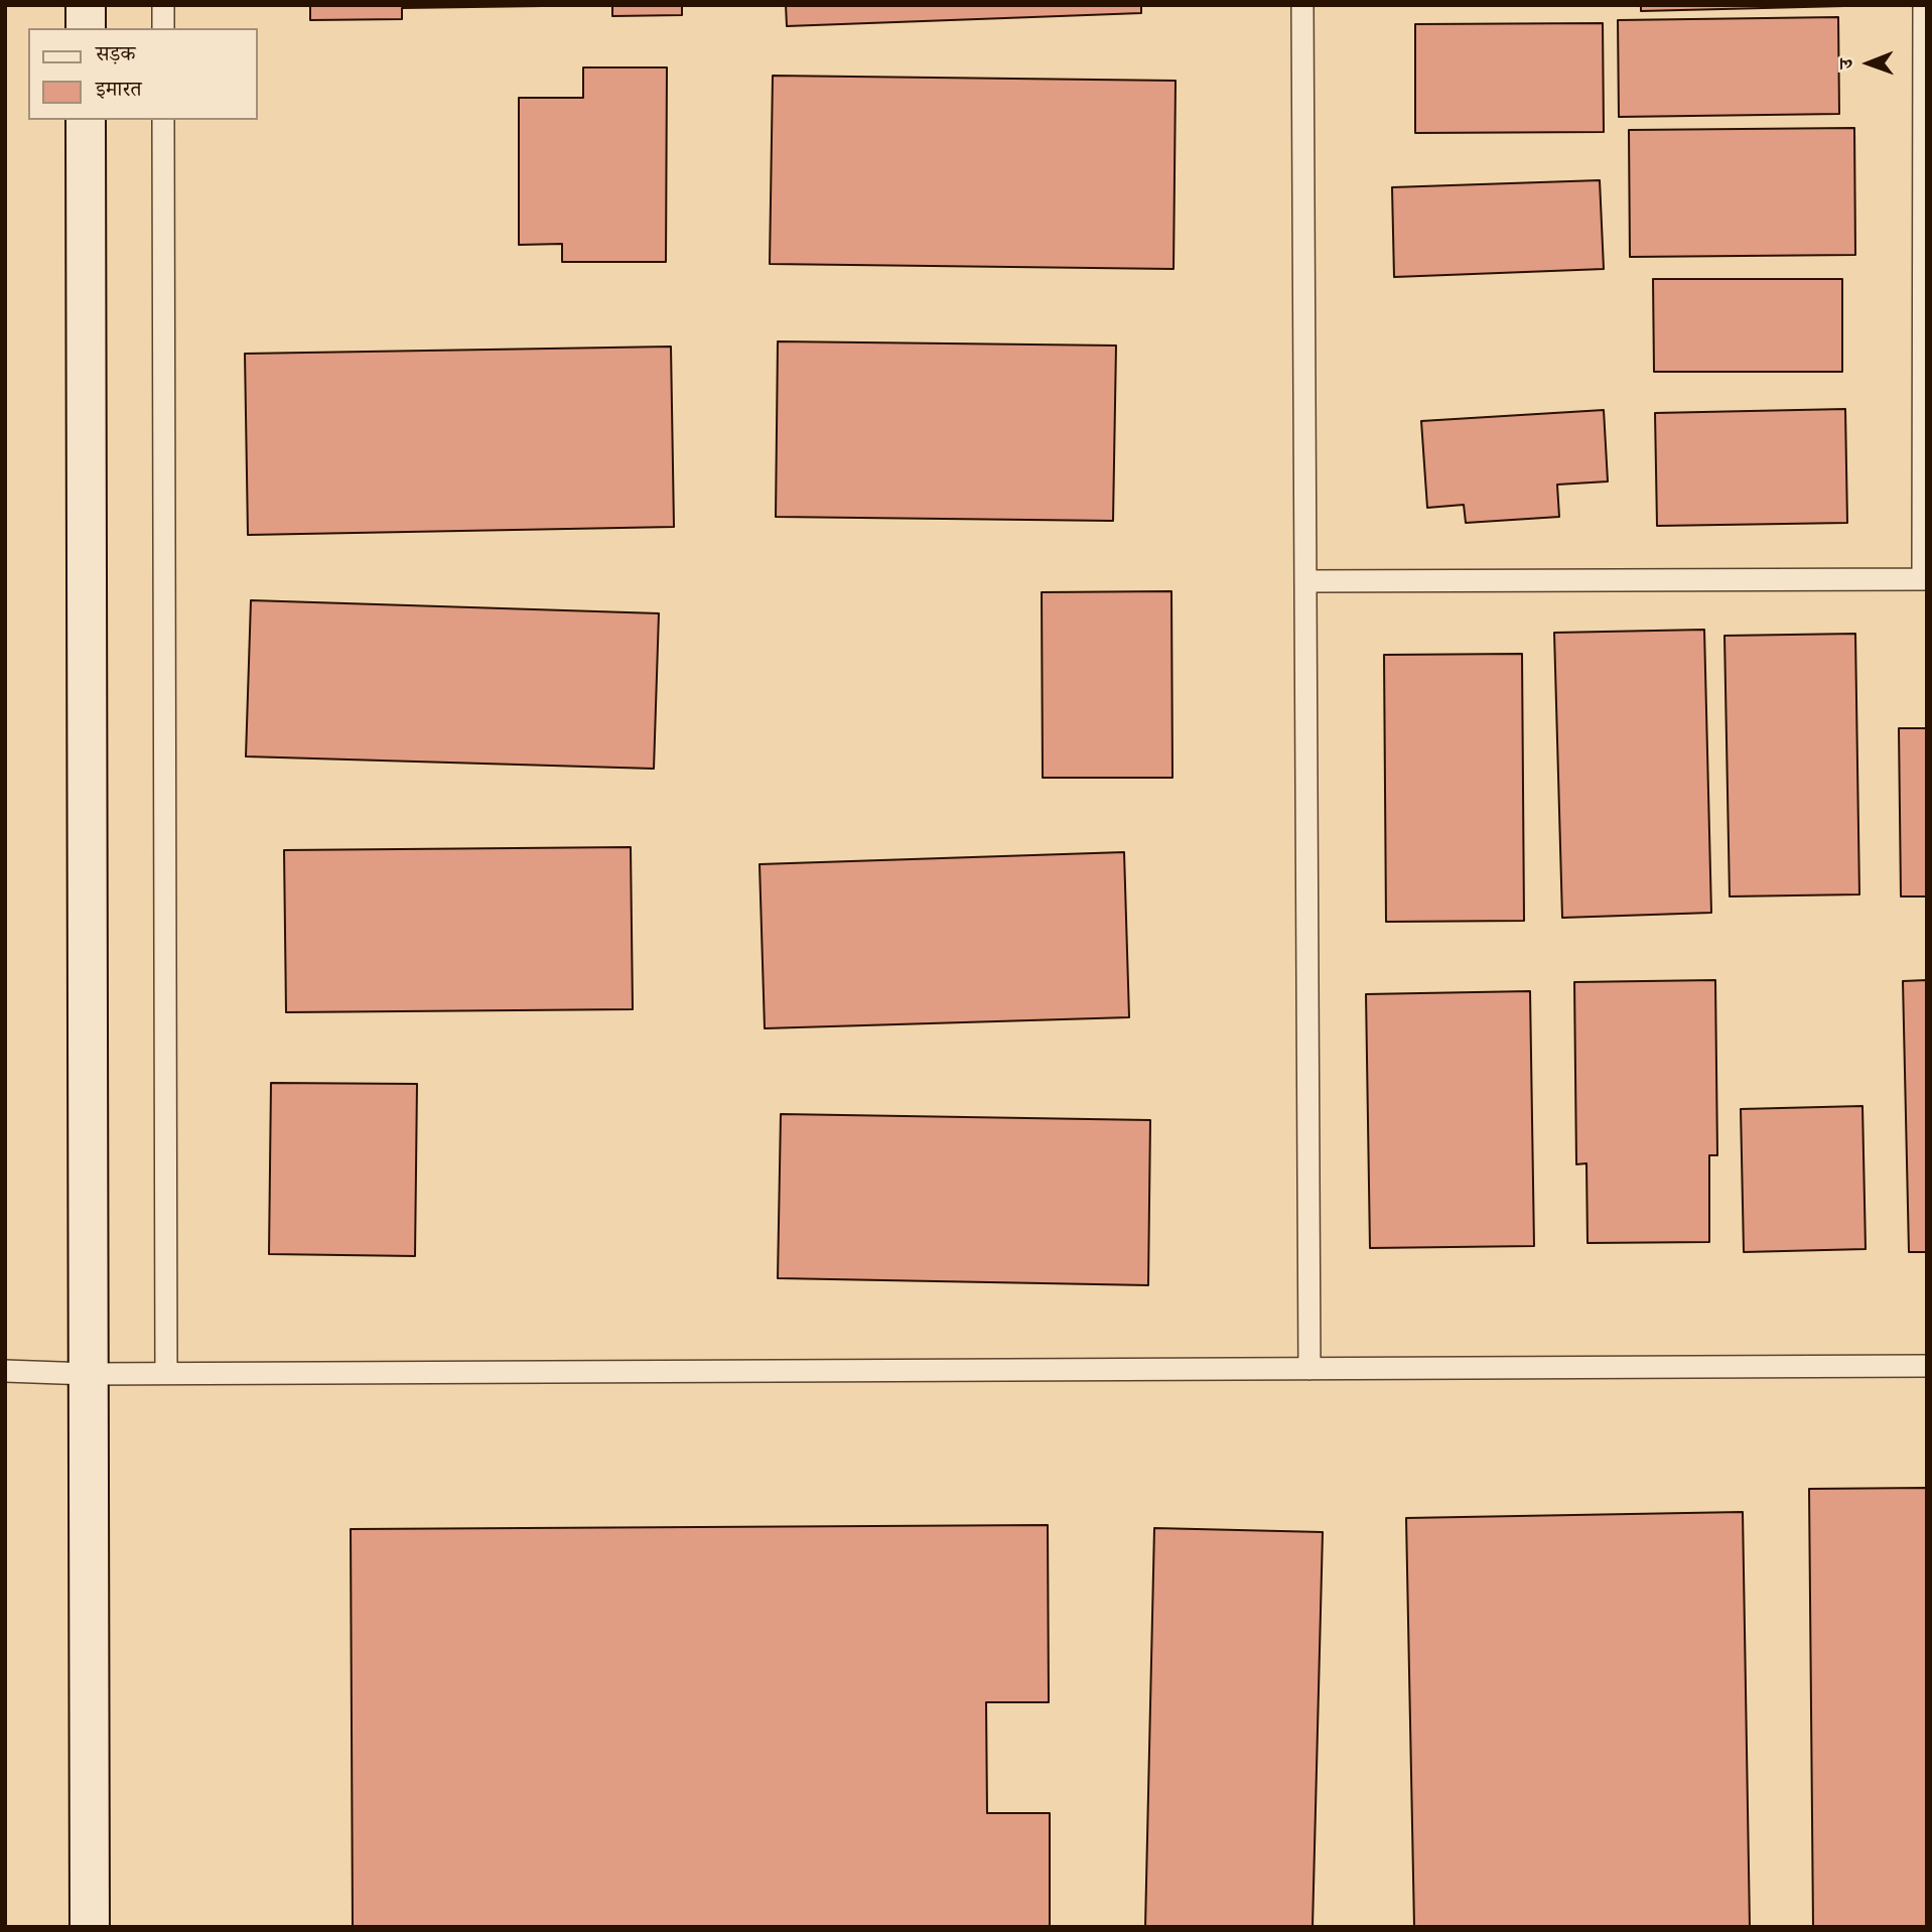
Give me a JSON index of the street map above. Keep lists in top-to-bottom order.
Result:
{
  "legend": ["सड़क", "इमारत"],
  "north": "left"
}
